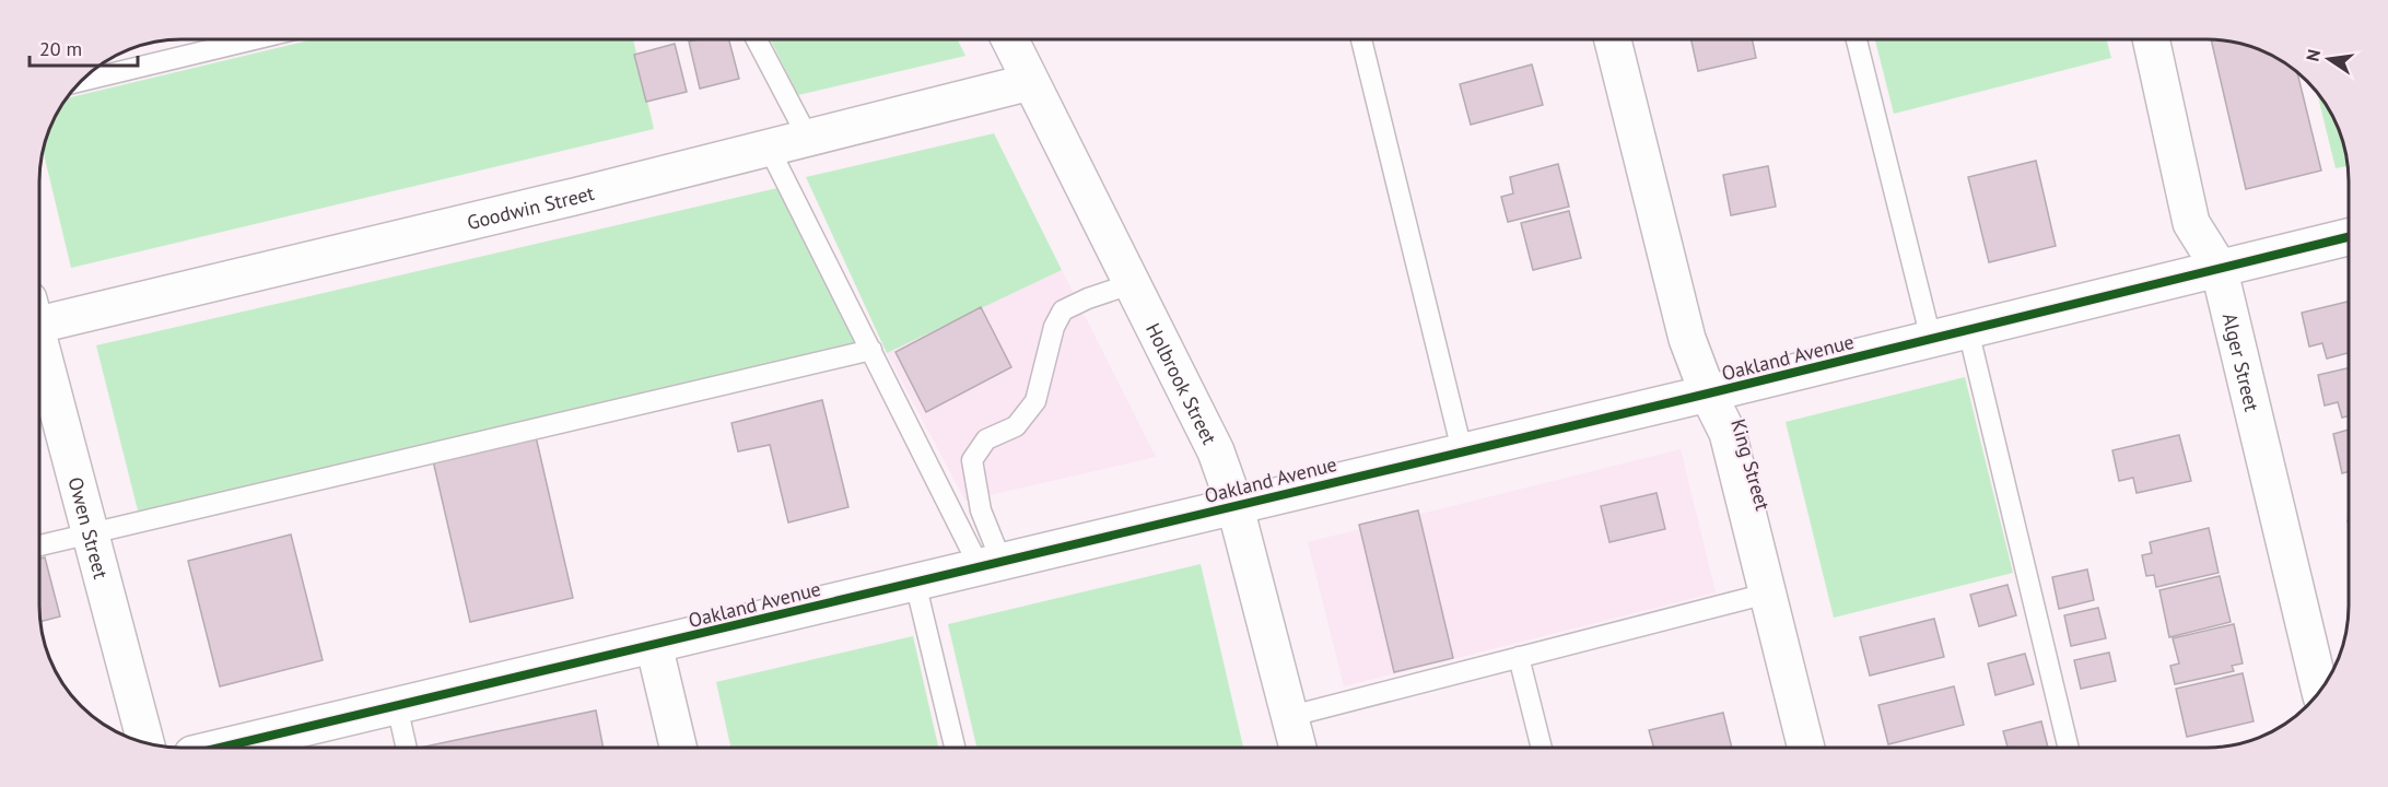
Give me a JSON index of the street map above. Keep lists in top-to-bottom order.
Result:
{
  "streets": {
    "street": [
      "Goodwin Street",
      "Oakland Avenue",
      "Alger Street",
      "Holbrook Street",
      "King Street",
      "Owen Street"
    ]
  },
  "crossings": [
    ["Goodwin Street", "Holbrook Street"],
    ["Oakland Avenue", "Alger Street"],
    ["Oakland Avenue", "Holbrook Street"],
    ["Oakland Avenue", "King Street"]
  ],
  "scale_bar": "20 m",
  "north": "left"
}
